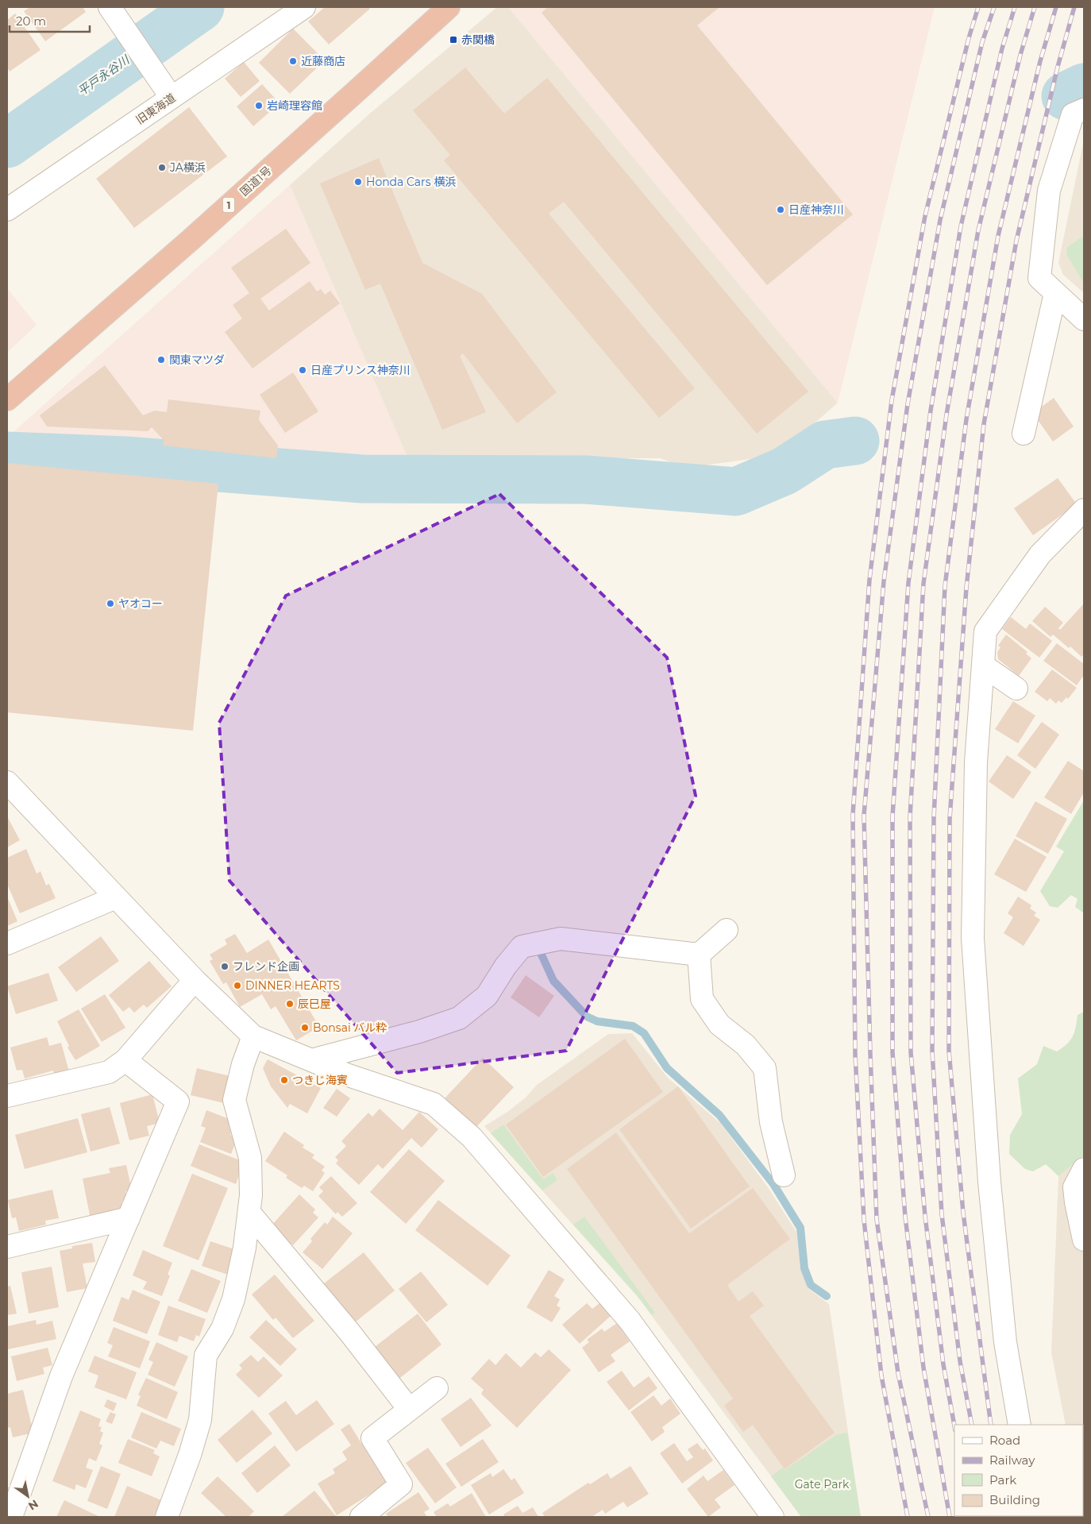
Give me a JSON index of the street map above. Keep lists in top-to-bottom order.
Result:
{
  "streets": {
    "highway": ["国道1号", "1"],
    "street": ["旧東海道"]
  },
  "water": ["平戸永谷川"],
  "parks": ["Gate Park"],
  "places": {
    "transit": ["赤関橋"],
    "other": [
      "近藤商店",
      "岩崎理容館",
      "JA横浜",
      "Honda Cars 横浜",
      "日産神奈川",
      "関東マツダ",
      "日産プリンス神奈川",
      "ヤオコー",
      "フレンド企画",
      "DINNER HEARTS",
      "辰巳屋",
      "Bonsai バル粋",
      "つきじ海賓"
    ]
  },
  "legend": [
    "Road",
    "Railway",
    "Park",
    "Building"
  ],
  "scale_bar": "20 m",
  "north": "bottom right"
}
